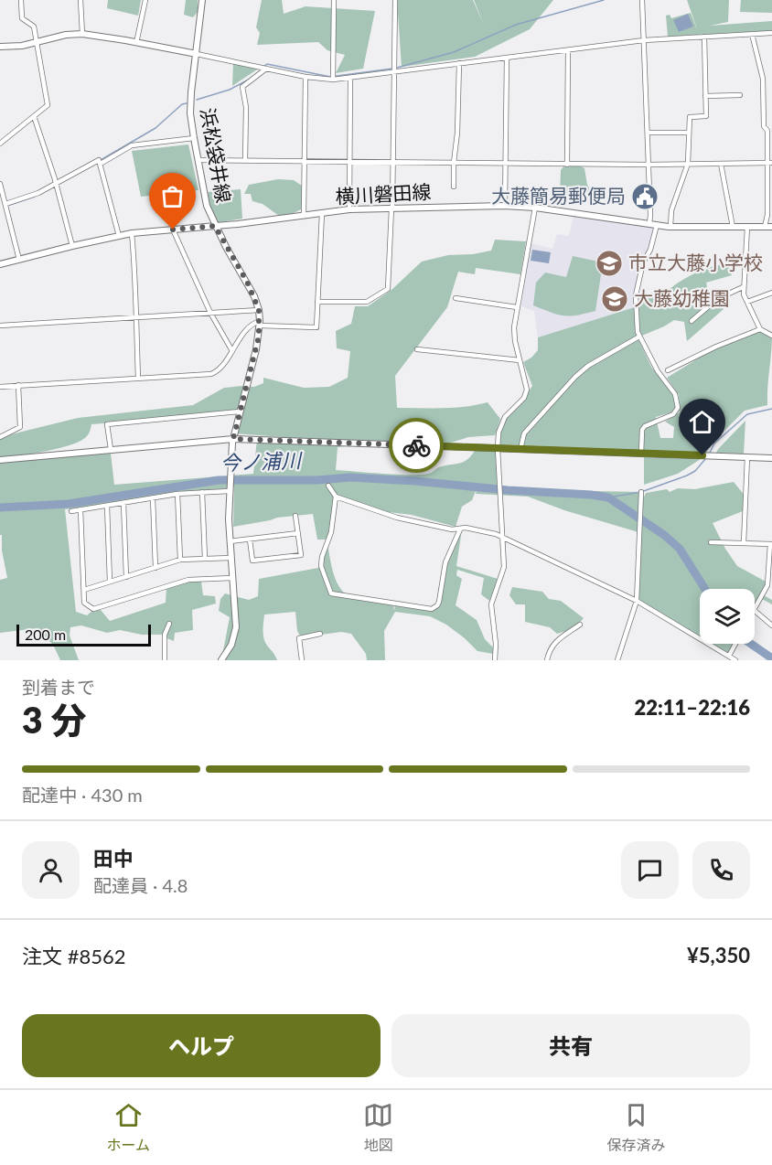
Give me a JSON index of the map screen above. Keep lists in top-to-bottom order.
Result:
{
  "streets": {
    "main road": ["浜松袋井線", "横川磐田線"]
  },
  "crossings": [
    ["浜松袋井線", "横川磐田線"]
  ],
  "water": ["今ノ浦川"],
  "places": {
    "public building": ["大藤簡易郵便局"],
    "school or university": ["市立大藤小学校", "大藤幼稚園"]
  },
  "scale_bar": "200 m",
  "page": {
    "scale": "200 m",
    "heading": ["3 分", "到着まで", "22:11–22:16"],
    "panel": [
      "田中",
      "配達員 · 4.8",
      "注文 #8562",
      "¥5,350"
    ],
    "bar": "配達中 · 430 m",
    "buttons": ["ヘルプ", "共有"],
    "tabs": ["ホーム", "地図", "保存済み"]
  }
}
